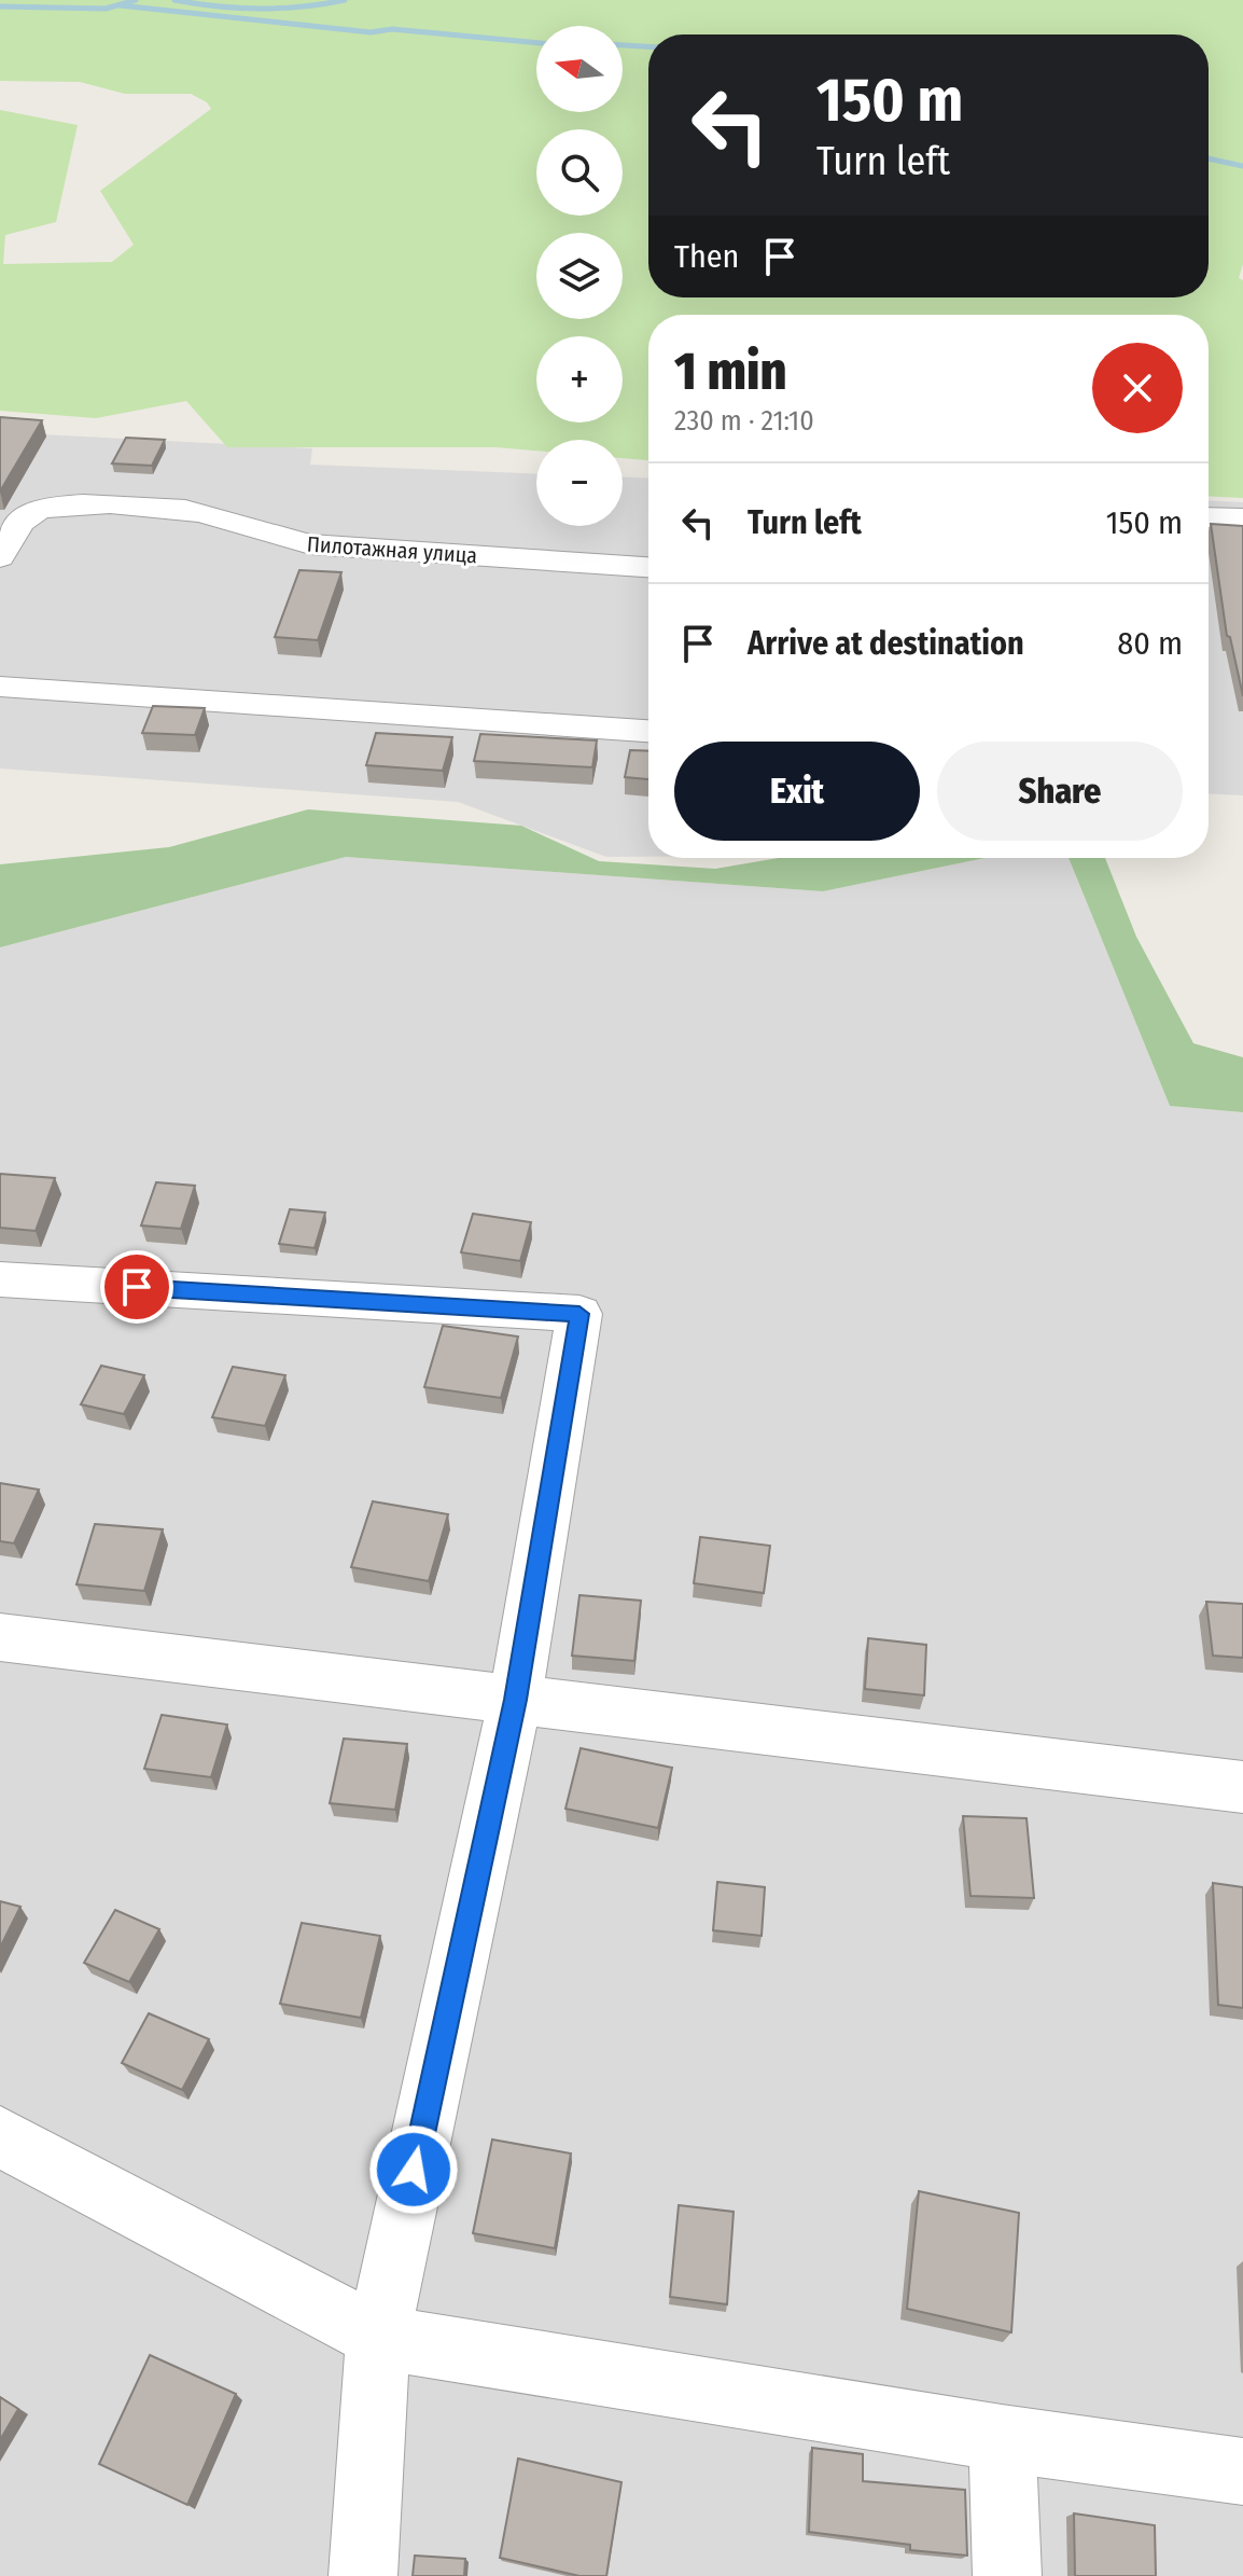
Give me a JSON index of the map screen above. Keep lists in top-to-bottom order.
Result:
{
  "streets": {
    "street": ["Пилотажная улица"]
  },
  "north": "left",
  "page": {
    "map_buttons": ["+", "−"],
    "turn": ["150 m", "Turn left"],
    "then": "Then",
    "heading": ["1 min", "230 m · 21:10"],
    "list": [
      {
        "name": "Turn left",
        "value": "150 m"
      },
      {
        "name": "Arrive at destination",
        "value": "80 m"
      }
    ],
    "buttons": ["Exit", "Share"]
  }
}
